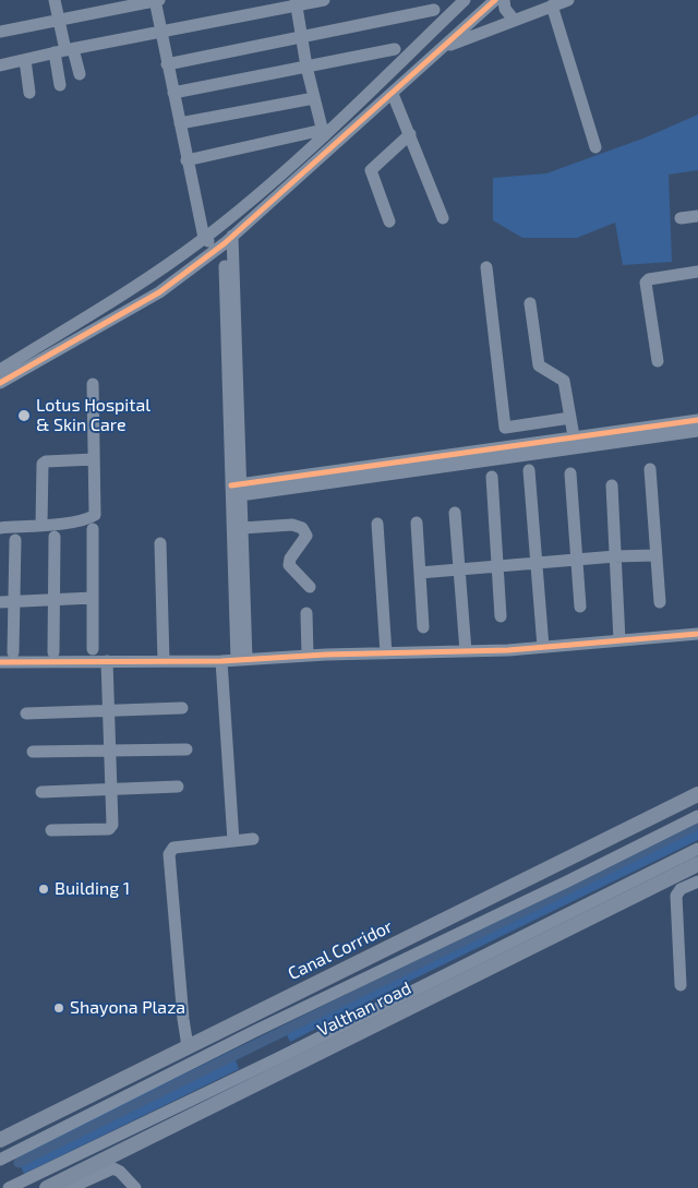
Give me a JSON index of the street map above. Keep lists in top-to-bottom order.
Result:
{
  "streets": {
    "main road": ["Canal Corridor", "Valthan road"]
  },
  "places": ["Lotus Hospital & Skin Care", "Building 1", "Shayona Plaza"]
}
